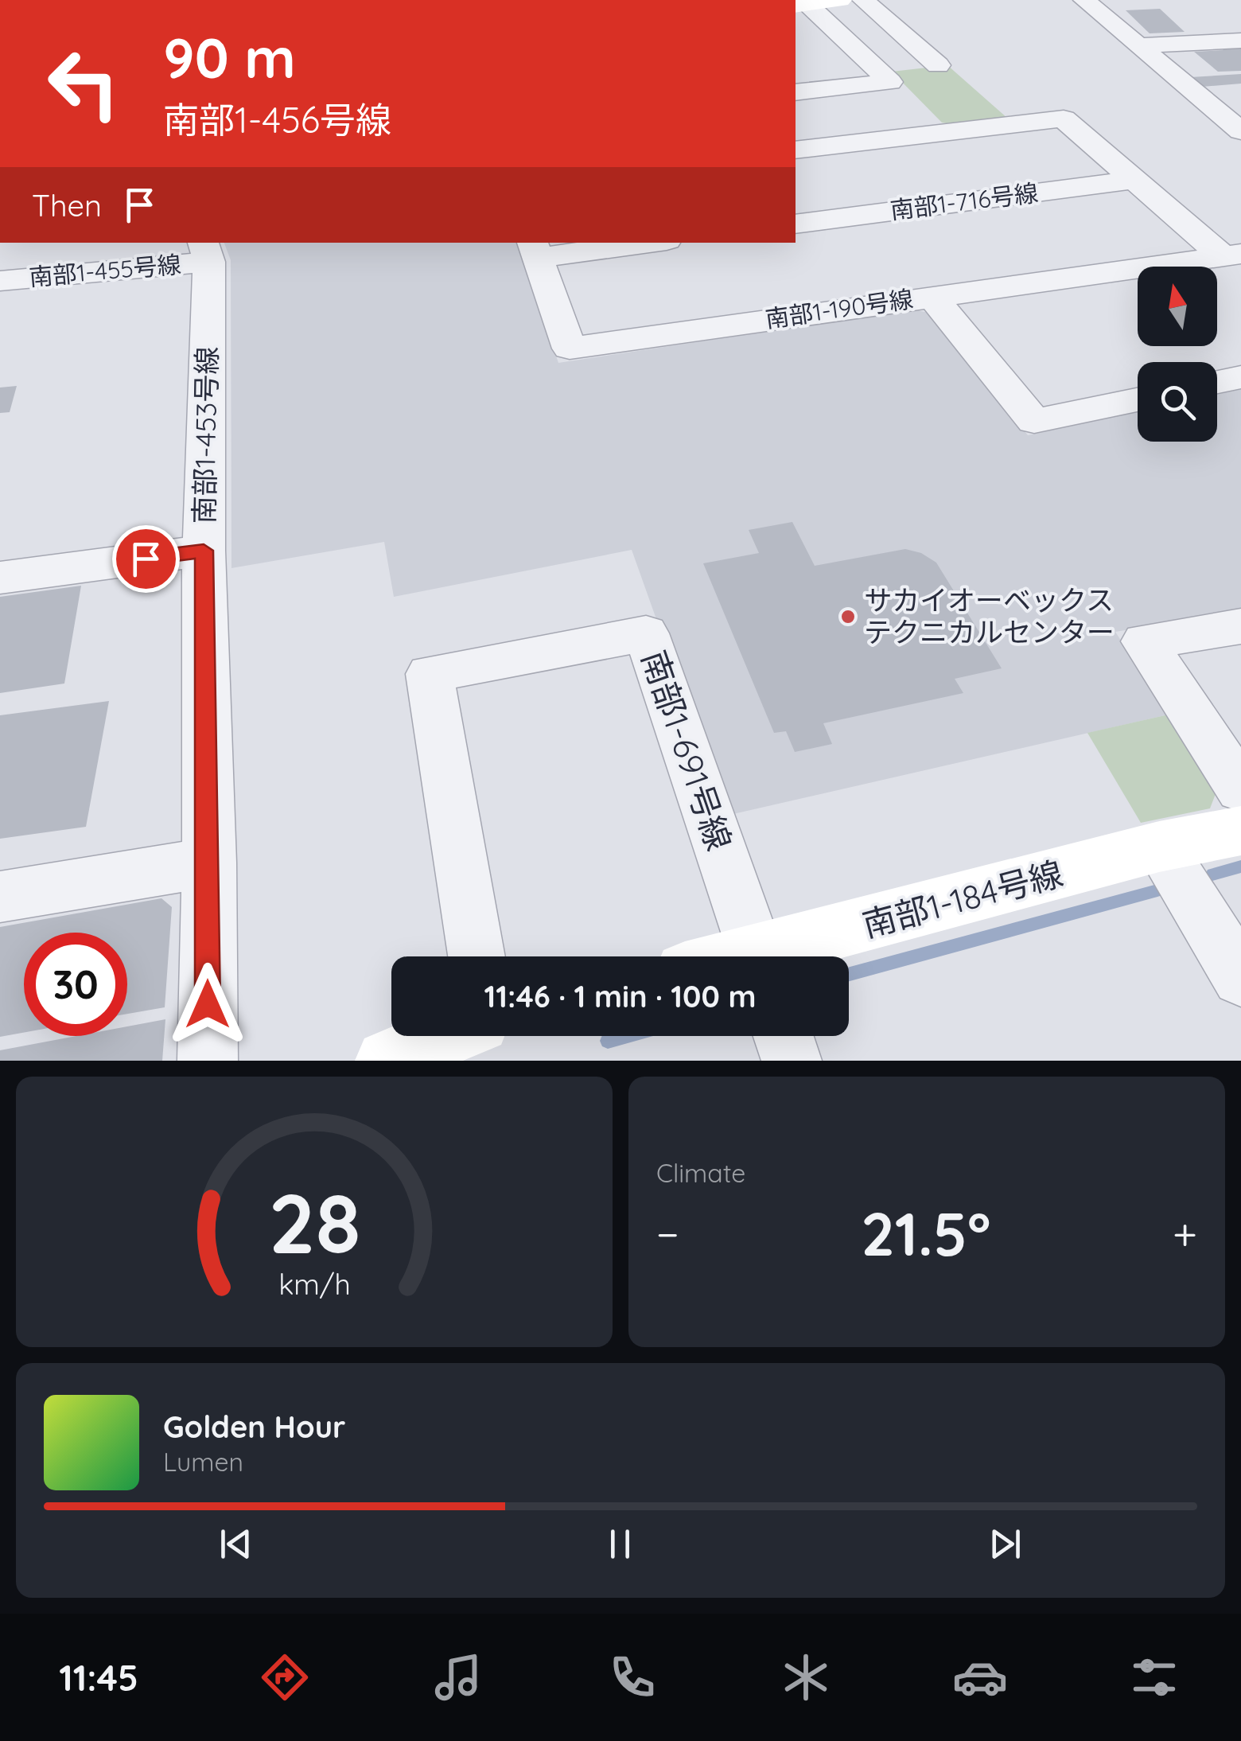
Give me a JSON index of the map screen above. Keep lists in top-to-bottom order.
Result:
{
  "streets": {
    "street": [
      "南部1-716号線",
      "南部1-455号線",
      "南部1-190号線",
      "南部1-453号線",
      "南部1-691号線",
      "南部1-184号線"
    ]
  },
  "crossings": [
    ["南部1-716号線", "南部1-190号線"],
    ["南部1-455号線", "南部1-453号線"]
  ],
  "places": ["サカイオーベックス テクニカルセンター"],
  "north": "top",
  "page": {
    "turn": ["90 m", "南部1-456号線"],
    "then": "Then",
    "limit": "30",
    "trip": "11:46 · 1 min · 100 m",
    "tile": "Climate",
    "heat": ["−", "21.5°", "+"],
    "song": ["Golden Hour", "Lumen"],
    "tabs": "11:45",
    "gauge": ["28", "km/h"]
  }
}
